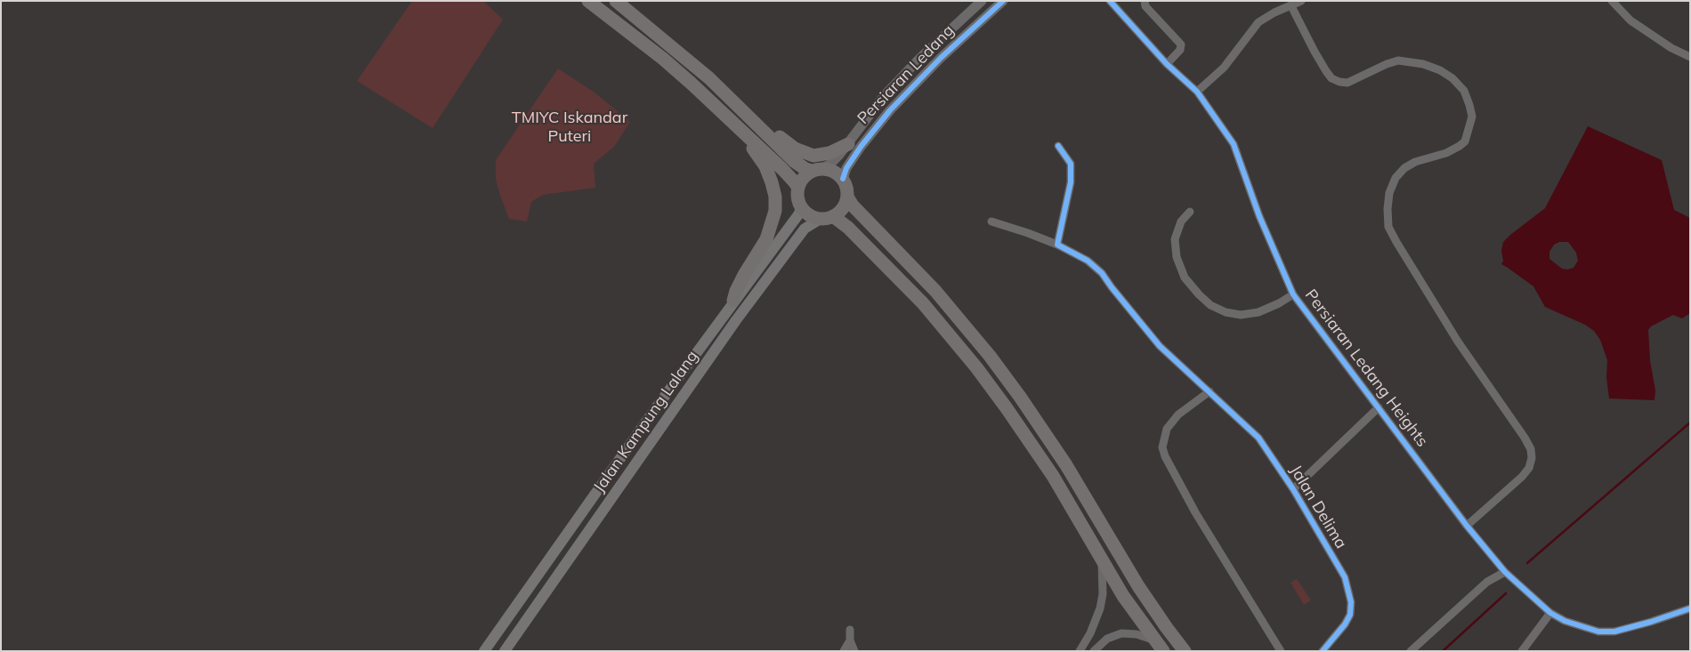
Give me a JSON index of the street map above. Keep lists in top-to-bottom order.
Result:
{
  "streets": {
    "main road": ["Jalan Kampung Lalang"],
    "street": ["Persiaran Ledang", "Persiaran Ledang Heights", "Jalan Delima"]
  },
  "crossings": [
    ["Persiaran Ledang", "Jalan Kampung Lalang"]
  ],
  "parks": ["TMIYC Iskandar Puteri"]
}
